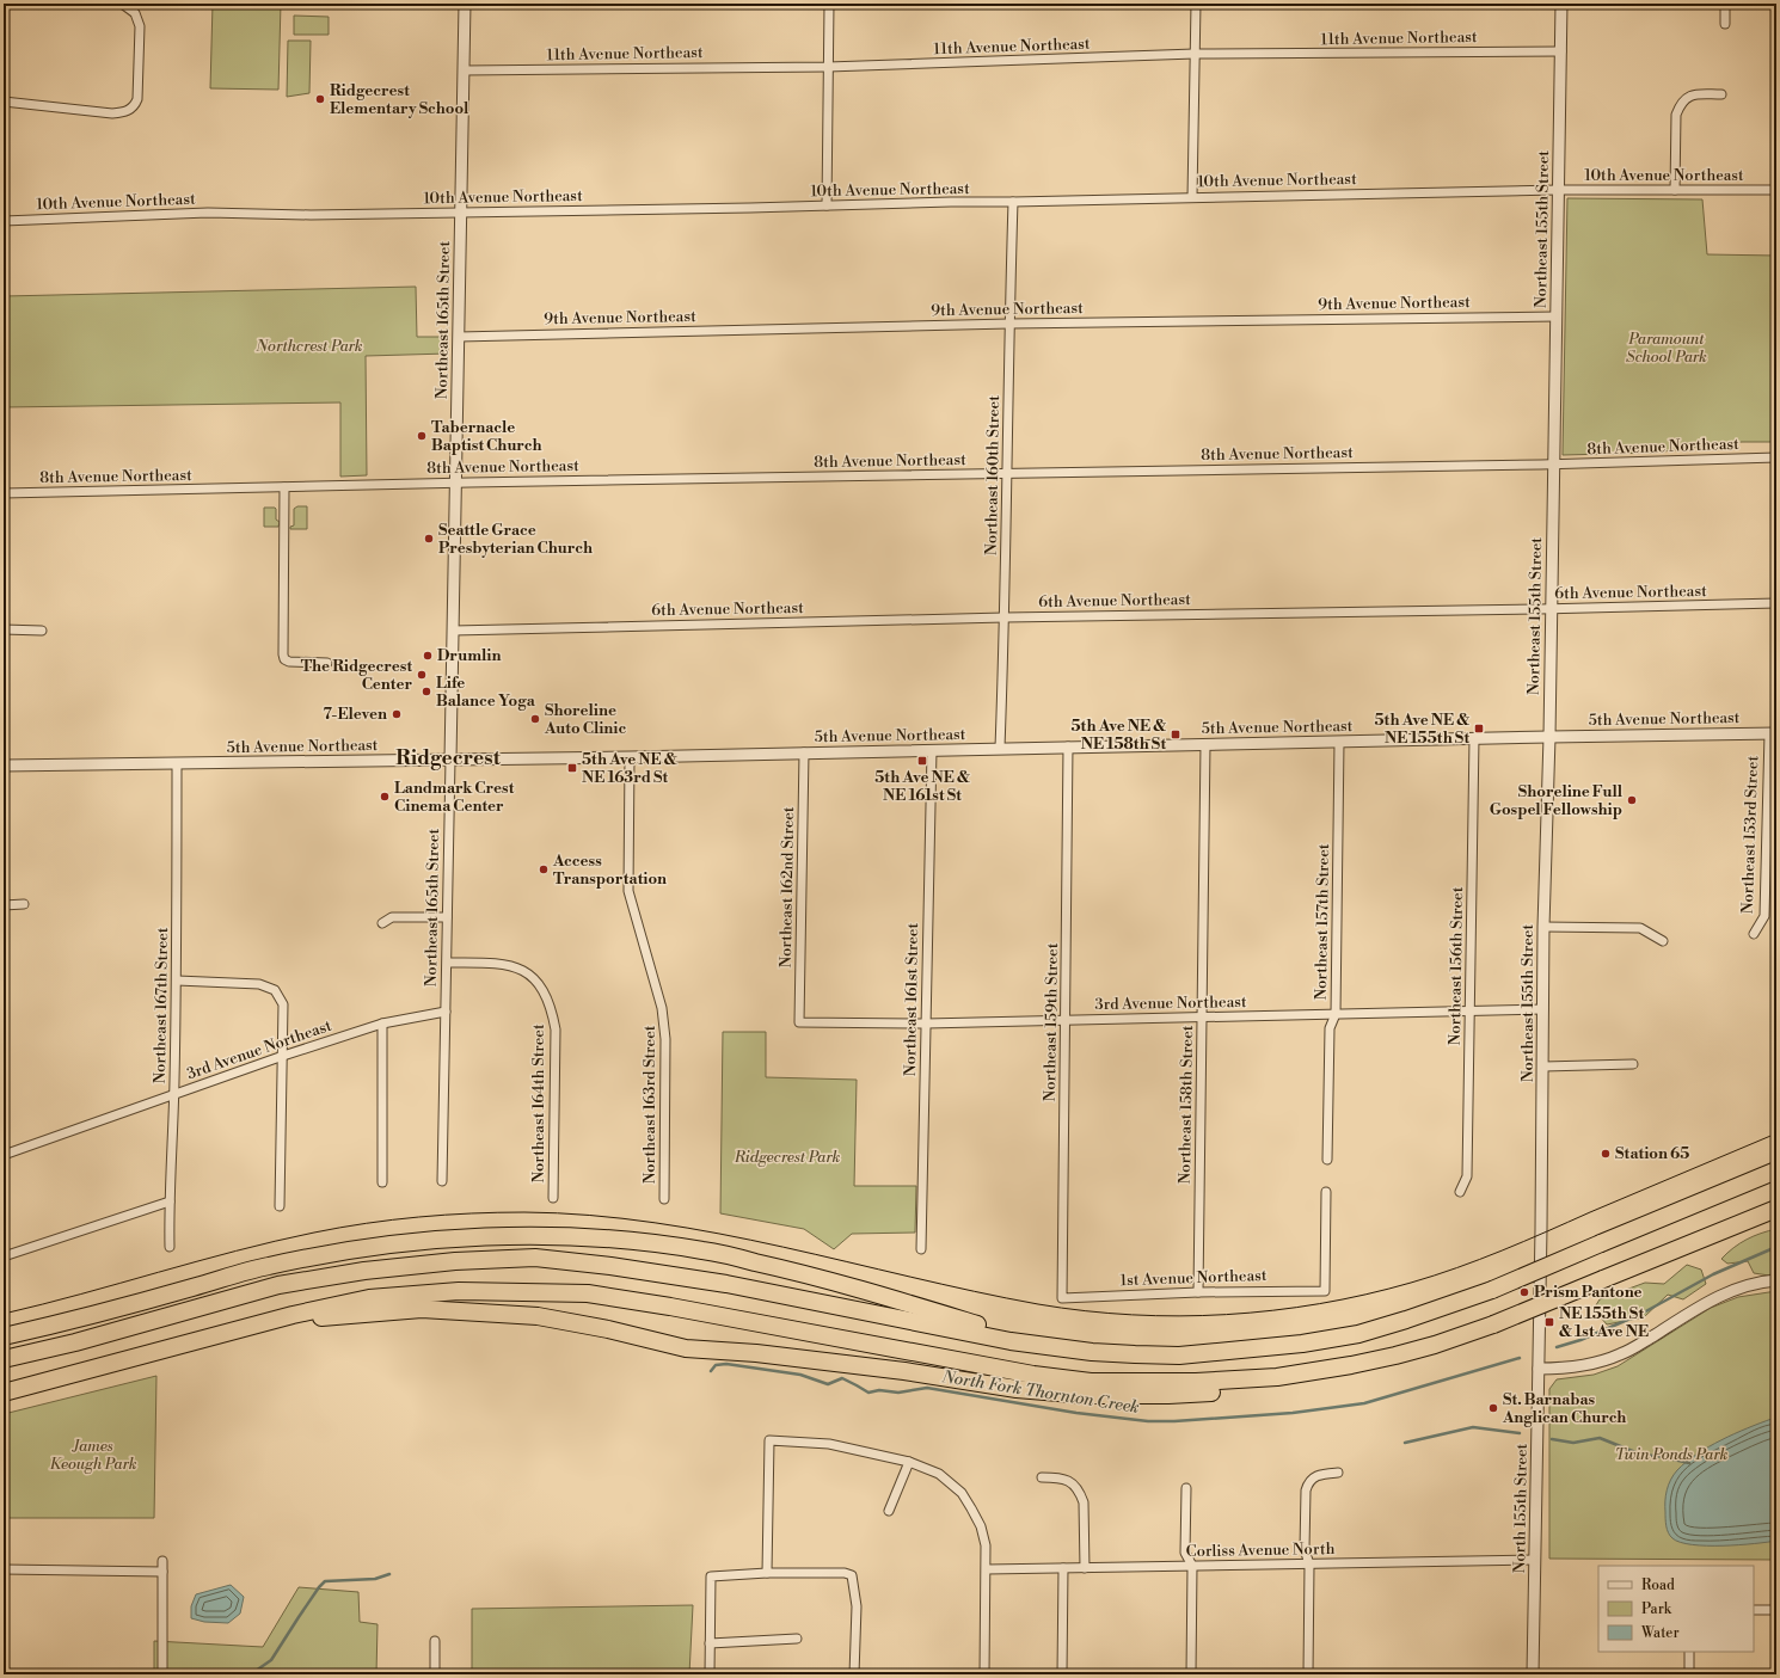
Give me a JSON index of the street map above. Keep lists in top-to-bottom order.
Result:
{
  "streets": {
    "street": [
      "11th Avenue Northeast",
      "10th Avenue Northeast",
      "Northeast 155th Street",
      "9th Avenue Northeast",
      "Northeast 165th Street",
      "8th Avenue Northeast",
      "Northeast 160th Street",
      "6th Avenue Northeast",
      "5th Avenue Northeast",
      "Northeast 153rd Street",
      "Northeast 162nd Street",
      "Northeast 157th Street",
      "Northeast 156th Street",
      "Northeast 161st Street",
      "3rd Avenue Northeast",
      "Northeast 167th Street",
      "Northeast 159th Street",
      "Northeast 164th Street",
      "Northeast 163rd Street",
      "Northeast 158th Street",
      "1st Avenue Northeast",
      "North 155th Street",
      "Corliss Avenue North"
    ]
  },
  "crossings": [
    ["11th Avenue Northeast", "Northeast 155th Street"],
    ["11th Avenue Northeast", "Northeast 165th Street"],
    ["10th Avenue Northeast", "Northeast 155th Street"],
    ["10th Avenue Northeast", "Northeast 165th Street"],
    ["10th Avenue Northeast", "Northeast 160th Street"],
    ["Northeast 155th Street", "9th Avenue Northeast"],
    ["Northeast 155th Street", "8th Avenue Northeast"],
    ["Northeast 155th Street", "6th Avenue Northeast"],
    ["Northeast 155th Street", "5th Avenue Northeast"],
    ["Northeast 155th Street", "3rd Avenue Northeast"],
    ["Northeast 155th Street", "North 155th Street"],
    ["9th Avenue Northeast", "Northeast 165th Street"],
    ["9th Avenue Northeast", "Northeast 160th Street"],
    ["Northeast 165th Street", "8th Avenue Northeast"],
    ["Northeast 165th Street", "6th Avenue Northeast"],
    ["Northeast 165th Street", "5th Avenue Northeast"],
    ["Northeast 165th Street", "3rd Avenue Northeast"],
    ["Northeast 165th Street", "Northeast 164th Street"],
    ["8th Avenue Northeast", "Northeast 160th Street"],
    ["Northeast 160th Street", "6th Avenue Northeast"],
    ["Northeast 160th Street", "5th Avenue Northeast"],
    ["5th Avenue Northeast", "Northeast 153rd Street"],
    ["5th Avenue Northeast", "Northeast 162nd Street"],
    ["5th Avenue Northeast", "Northeast 157th Street"],
    ["5th Avenue Northeast", "Northeast 156th Street"],
    ["5th Avenue Northeast", "Northeast 161st Street"],
    ["5th Avenue Northeast", "Northeast 167th Street"],
    ["5th Avenue Northeast", "Northeast 159th Street"],
    ["5th Avenue Northeast", "Northeast 163rd Street"],
    ["5th Avenue Northeast", "Northeast 158th Street"],
    ["Northeast 162nd Street", "3rd Avenue Northeast"],
    ["Northeast 157th Street", "3rd Avenue Northeast"],
    ["Northeast 156th Street", "3rd Avenue Northeast"],
    ["Northeast 161st Street", "3rd Avenue Northeast"],
    ["3rd Avenue Northeast", "Northeast 167th Street"],
    ["3rd Avenue Northeast", "Northeast 159th Street"],
    ["3rd Avenue Northeast", "Northeast 158th Street"],
    ["Northeast 159th Street", "1st Avenue Northeast"],
    ["Northeast 158th Street", "1st Avenue Northeast"],
    ["North 155th Street", "Corliss Avenue North"]
  ],
  "districts": ["Ridgecrest"],
  "water": ["North Fork Thornton Creek"],
  "parks": [
    "Paramount School Park",
    "Northcrest Park",
    "Ridgecrest Park",
    "James Keough Park",
    "Twin Ponds Park"
  ],
  "places": {
    "other": [
      "Ridgecrest Elementary School",
      "Tabernacle Baptist Church",
      "Seattle Grace Presbyterian Church",
      "Drumlin",
      "The Ridgecrest Center",
      "Life Balance Yoga",
      "7-Eleven",
      "Shoreline Auto Clinic",
      "Landmark Crest Cinema Center",
      "Shoreline Full Gospel Fellowship",
      "Access Transportation",
      "Station 65",
      "Prism Pantone",
      "St. Barnabas Anglican Church"
    ],
    "transit": [
      "5th Ave NE & NE 155th St",
      "5th Ave NE & NE 158th St",
      "5th Ave NE & NE 161st St",
      "5th Ave NE & NE 163rd St",
      "NE 155th St & 1st Ave NE"
    ]
  },
  "legend": ["Road", "Park", "Water"]
}
